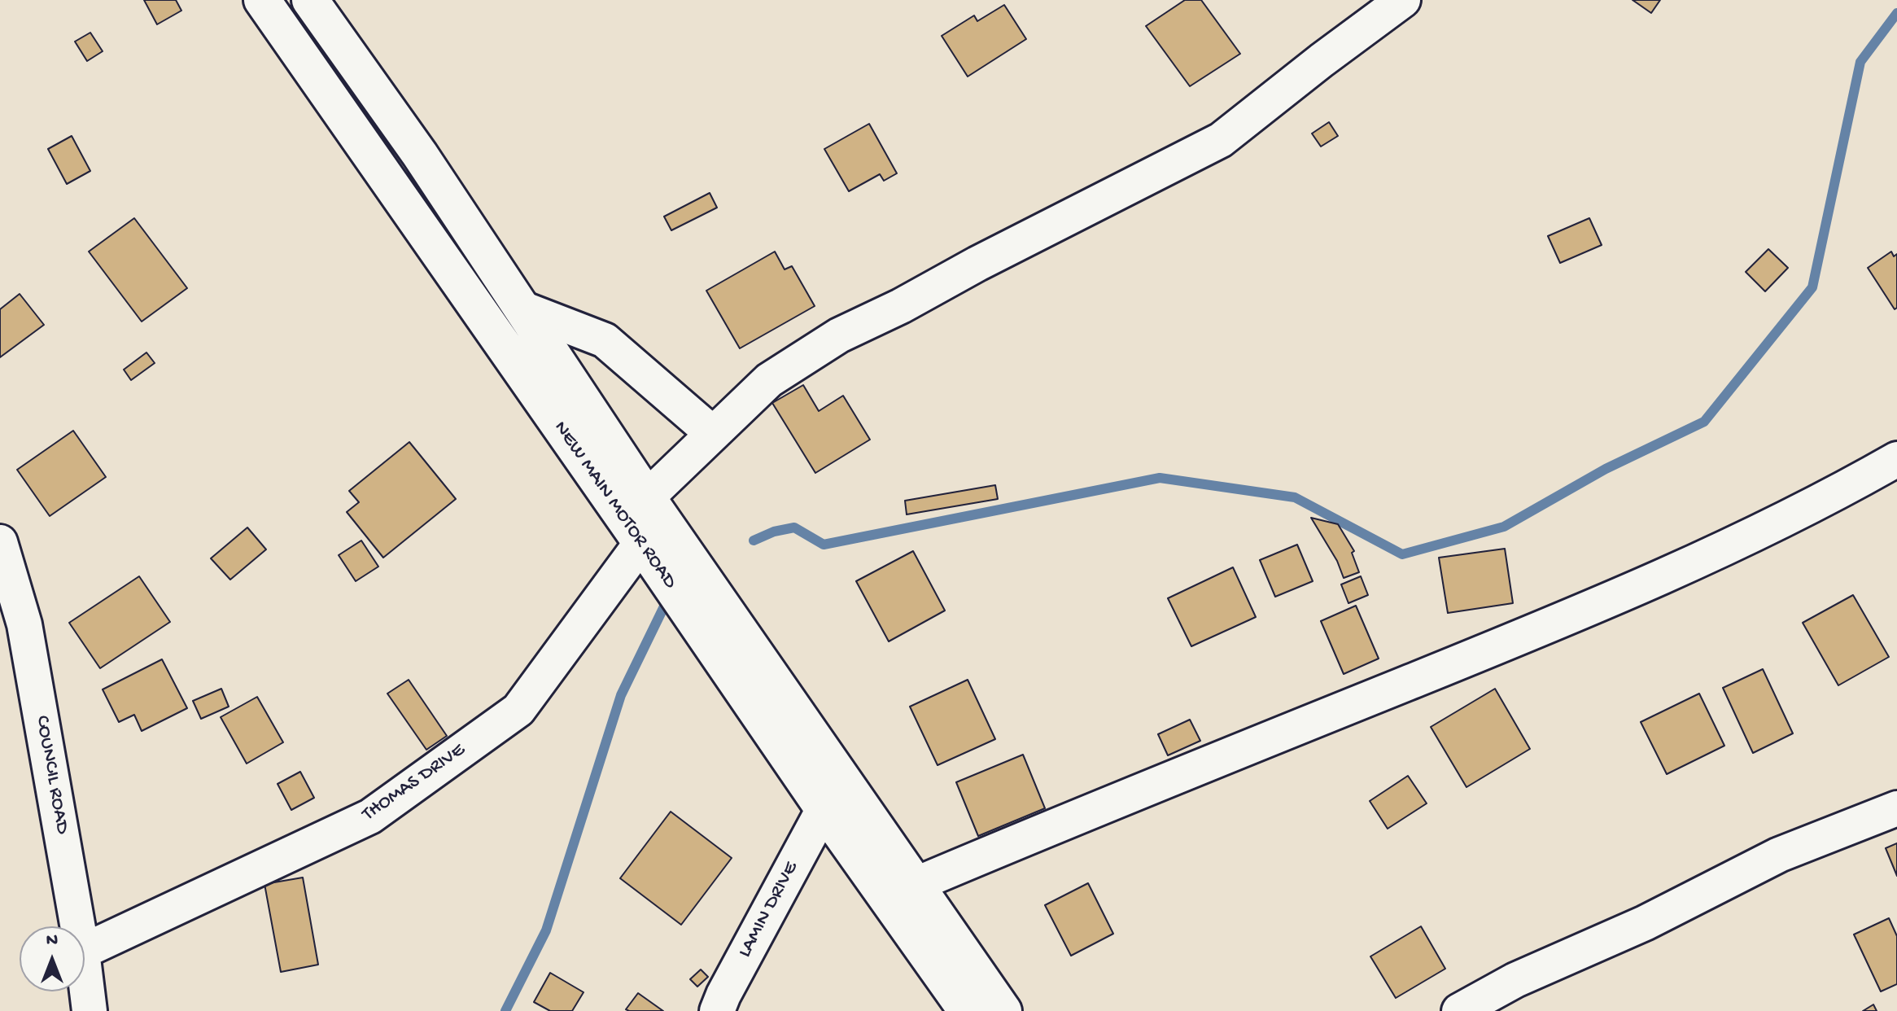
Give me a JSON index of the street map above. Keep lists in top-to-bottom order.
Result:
{
  "streets": {
    "highway": ["NEW MAIN MOTOR ROAD"],
    "street": ["COUNCIL ROAD", "THOMAS DRIVE", "LAMIN DRIVE"]
  },
  "crossings": [
    ["NEW MAIN MOTOR ROAD", "THOMAS DRIVE"],
    ["NEW MAIN MOTOR ROAD", "LAMIN DRIVE"]
  ],
  "north": "top"
}
